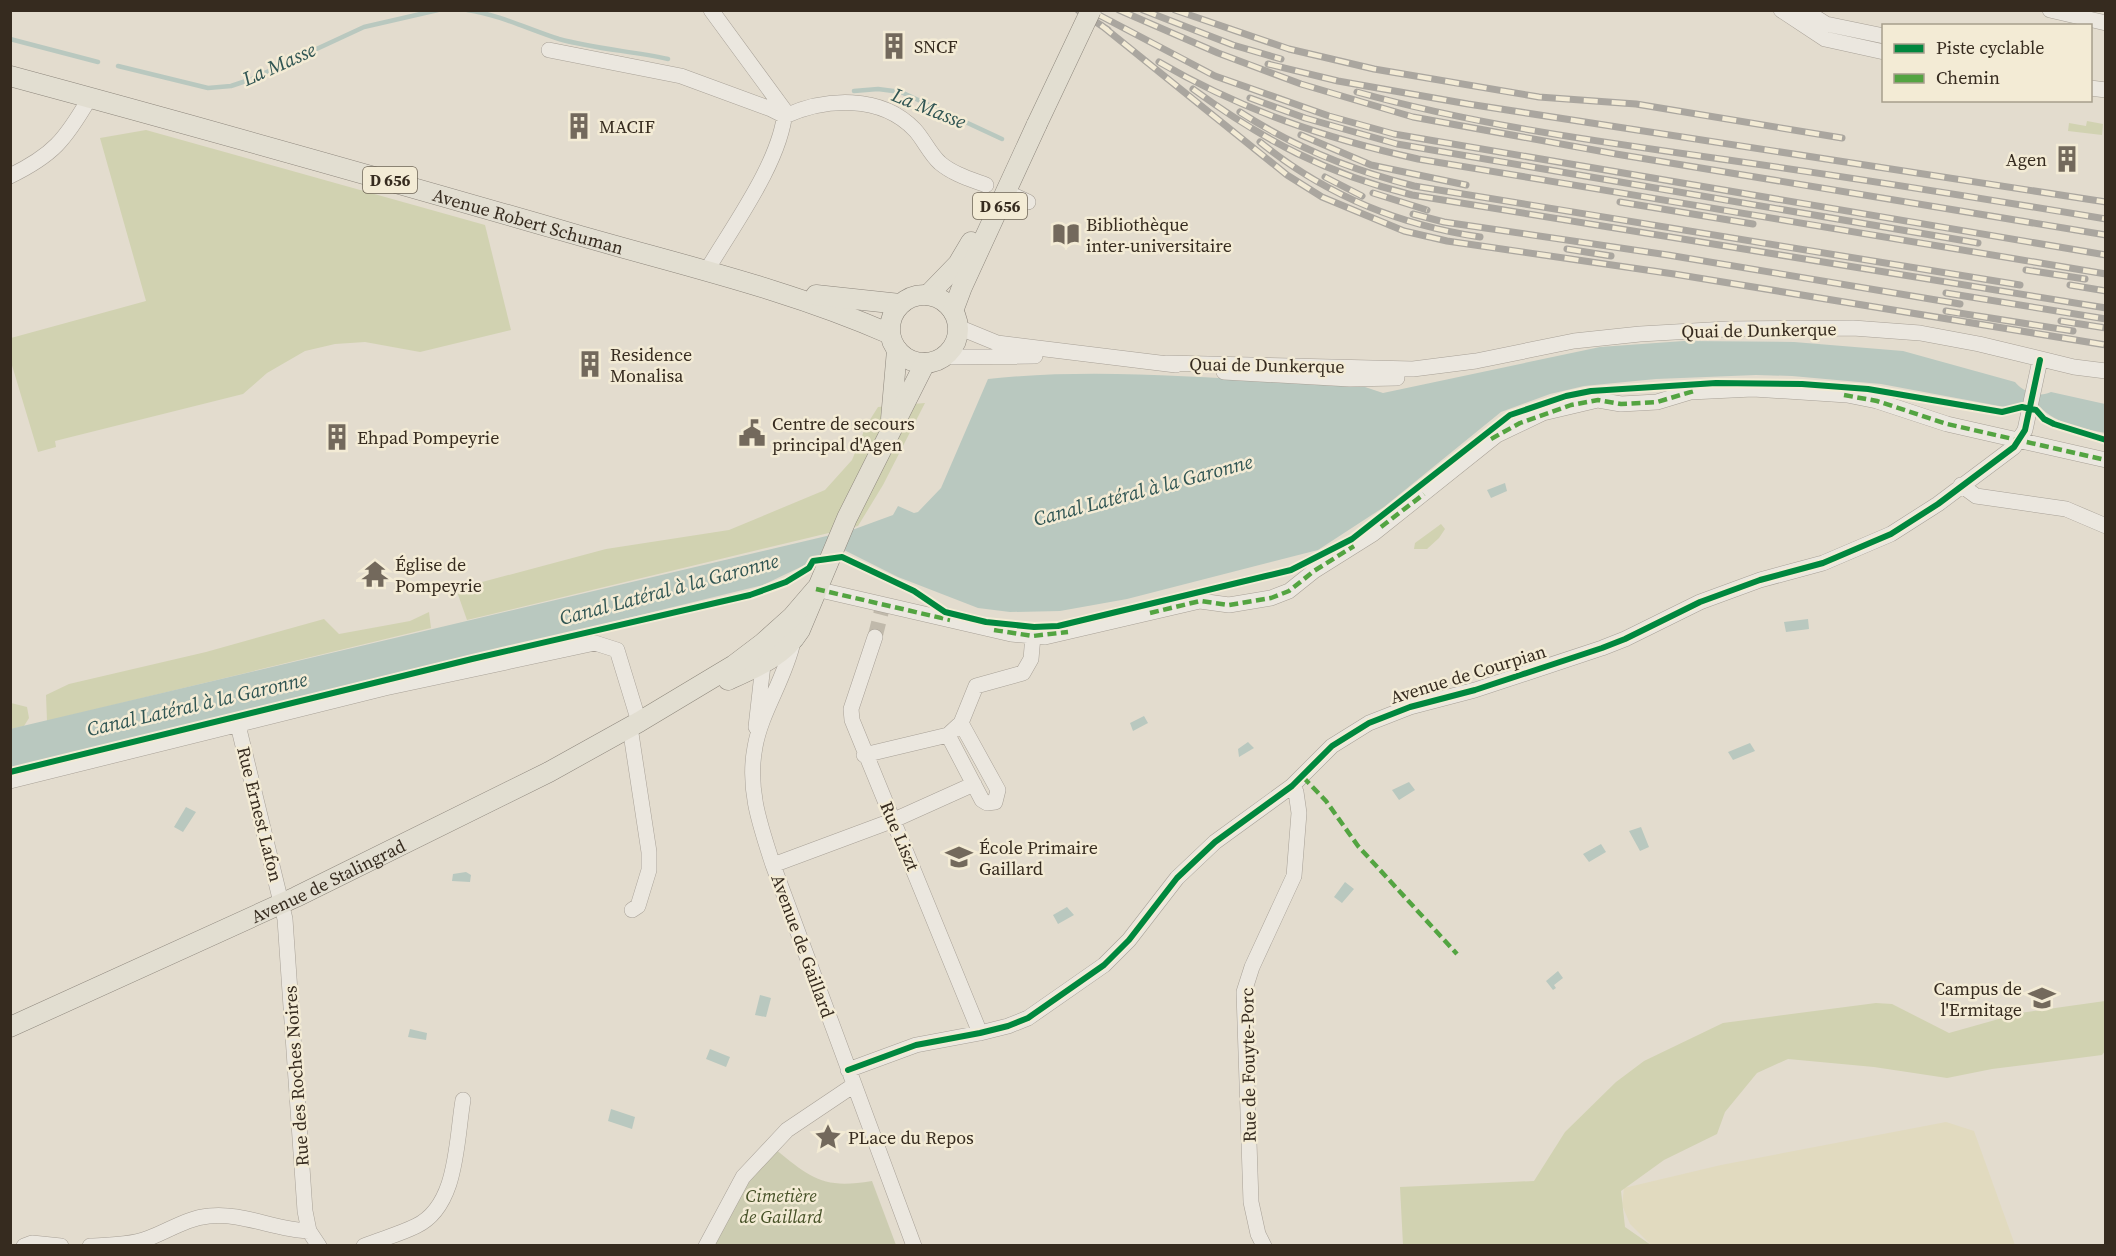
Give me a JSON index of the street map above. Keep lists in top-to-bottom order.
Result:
{
  "streets": {
    "main road": ["D 656", "Avenue Robert Schuman", "Avenue de Stalingrad"],
    "street": [
      "Quai de Dunkerque",
      "Avenue de Courpian",
      "Rue Ernest Lafon",
      "Rue Liszt",
      "Avenue de Gaillard",
      "Rue de Fouyte-Porc",
      "Rue des Roches Noires"
    ]
  },
  "crossings": [
    ["D 656", "Avenue Robert Schuman"],
    ["D 656", "Quai de Dunkerque"],
    ["D 656", "Avenue de Stalingrad"],
    ["Avenue Robert Schuman", "Quai de Dunkerque"],
    ["Avenue Robert Schuman", "Avenue de Stalingrad"],
    ["Quai de Dunkerque", "Avenue de Stalingrad"],
    ["Avenue de Courpian", "Rue Liszt"],
    ["Avenue de Courpian", "Avenue de Gaillard"],
    ["Avenue de Courpian", "Rue de Fouyte-Porc"],
    ["Rue Ernest Lafon", "Avenue de Stalingrad"],
    ["Rue Ernest Lafon", "Rue des Roches Noires"],
    ["Avenue de Stalingrad", "Avenue de Gaillard"],
    ["Avenue de Stalingrad", "Rue des Roches Noires"]
  ],
  "water": ["La Masse", "Canal Latéral à la Garonne"],
  "parks": ["Cimetière de Gaillard"],
  "places": {
    "building": [
      "SNCF",
      "MACIF",
      "Agen",
      "Residence Monalisa",
      "Ehpad Pompeyrie"
    ],
    "library": ["Bibliothèque inter-universitaire"],
    "public building": ["Centre de secours principal d'Agen"],
    "temple": ["Église de Pompeyrie"],
    "school or university": ["École Primaire Gaillard", "Campus de l'Ermitage"],
    "place": ["PLace du Repos"]
  },
  "legend": ["Piste cyclable", "Chemin"]
}
